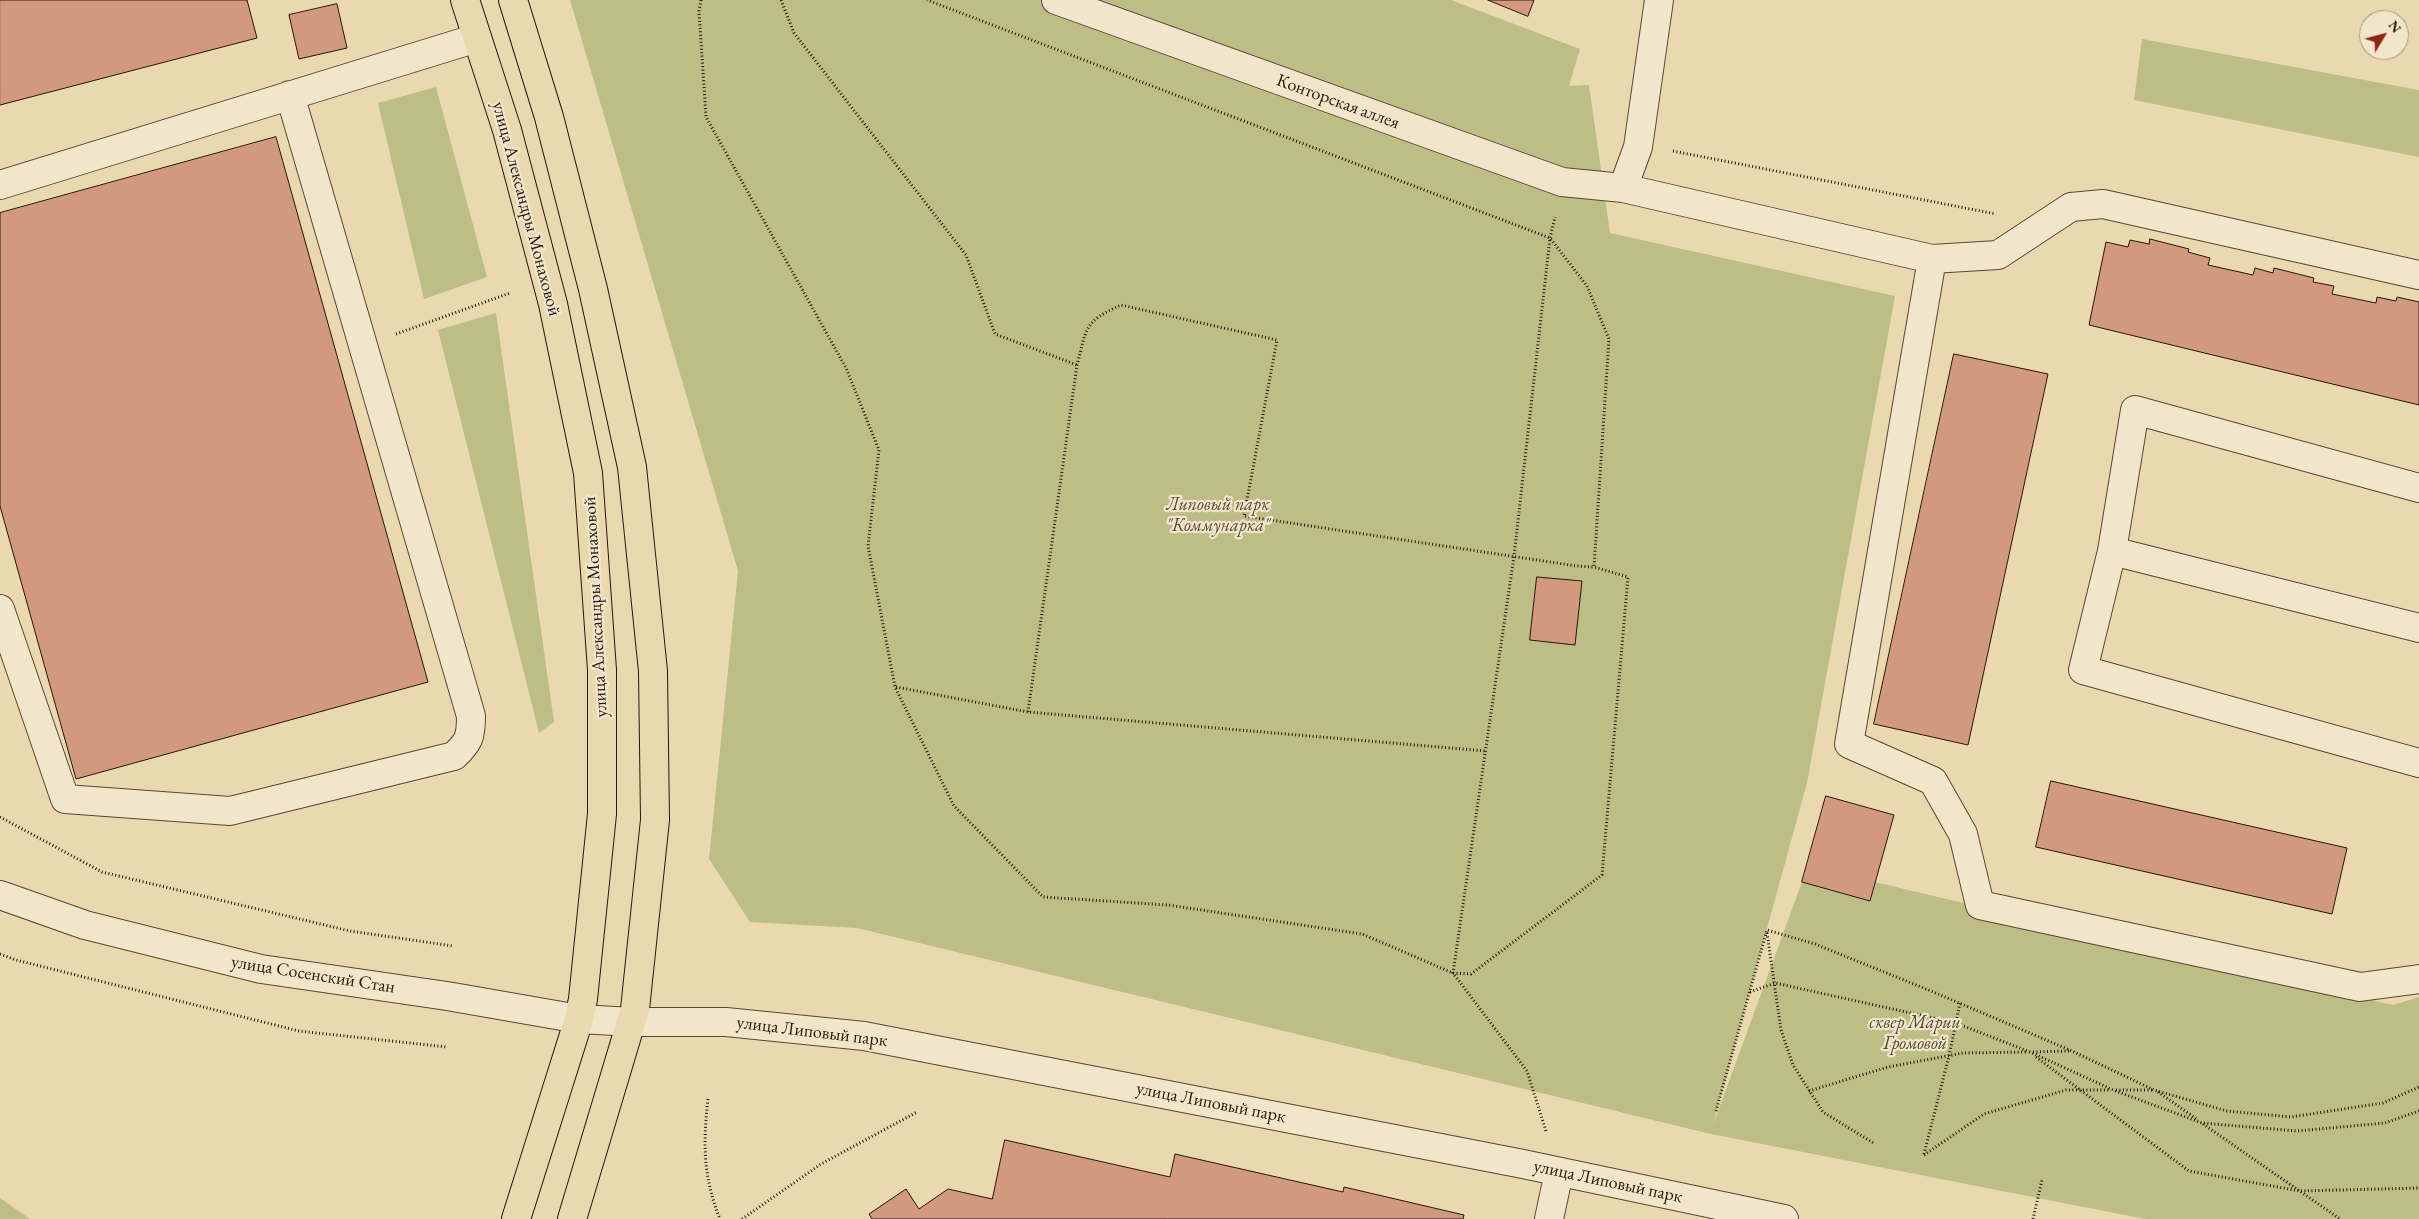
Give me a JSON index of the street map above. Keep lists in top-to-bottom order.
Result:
{
  "streets": {
    "main road": ["улица Александры Монаховой"],
    "street": ["Конторская аллея", "улица Сосенский Стан", "улица Липовый парк"]
  },
  "crossings": [
    ["улица Александры Монаховой", "улица Сосенский Стан"],
    ["улица Сосенский Стан", "улица Липовый парк"]
  ],
  "parks": ["Липовый парк \"Коммунарка\"", "сквер Марии Громовой"],
  "north": "top right"
}
